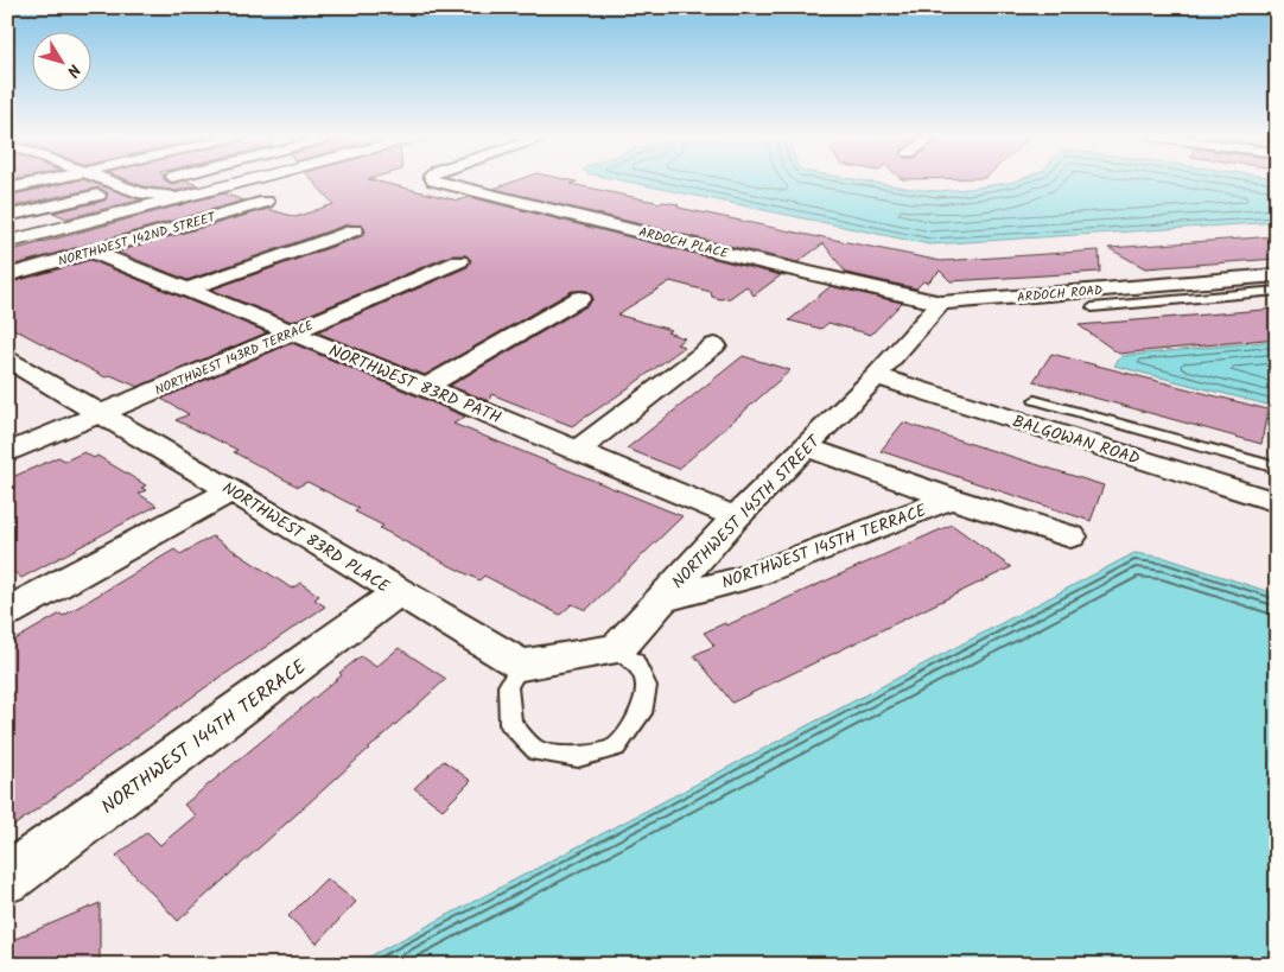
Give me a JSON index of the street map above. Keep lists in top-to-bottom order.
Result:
{
  "streets": {
    "street": [
      "NORTHWEST 142ND STREET",
      "ARDOCH PLACE",
      "ARDOCH ROAD",
      "NORTHWEST 143RD TERRACE",
      "NORTHWEST 83RD PATH",
      "BALGOWAN ROAD",
      "NORTHWEST 145TH STREET",
      "NORTHWEST 83RD PLACE",
      "NORTHWEST 145TH TERRACE",
      "NORTHWEST 144TH TERRACE"
    ]
  },
  "crossings": [
    ["NORTHWEST 142ND STREET", "NORTHWEST 83RD PATH"],
    ["ARDOCH PLACE", "ARDOCH ROAD"],
    ["NORTHWEST 143RD TERRACE", "NORTHWEST 83RD PATH"],
    ["NORTHWEST 143RD TERRACE", "NORTHWEST 83RD PLACE"],
    ["NORTHWEST 83RD PATH", "NORTHWEST 145TH STREET"],
    ["BALGOWAN ROAD", "NORTHWEST 145TH STREET"],
    ["NORTHWEST 145TH STREET", "NORTHWEST 83RD PLACE"],
    ["NORTHWEST 145TH STREET", "NORTHWEST 145TH TERRACE"],
    ["NORTHWEST 83RD PLACE", "NORTHWEST 144TH TERRACE"]
  ],
  "north": "bottom right"
}
